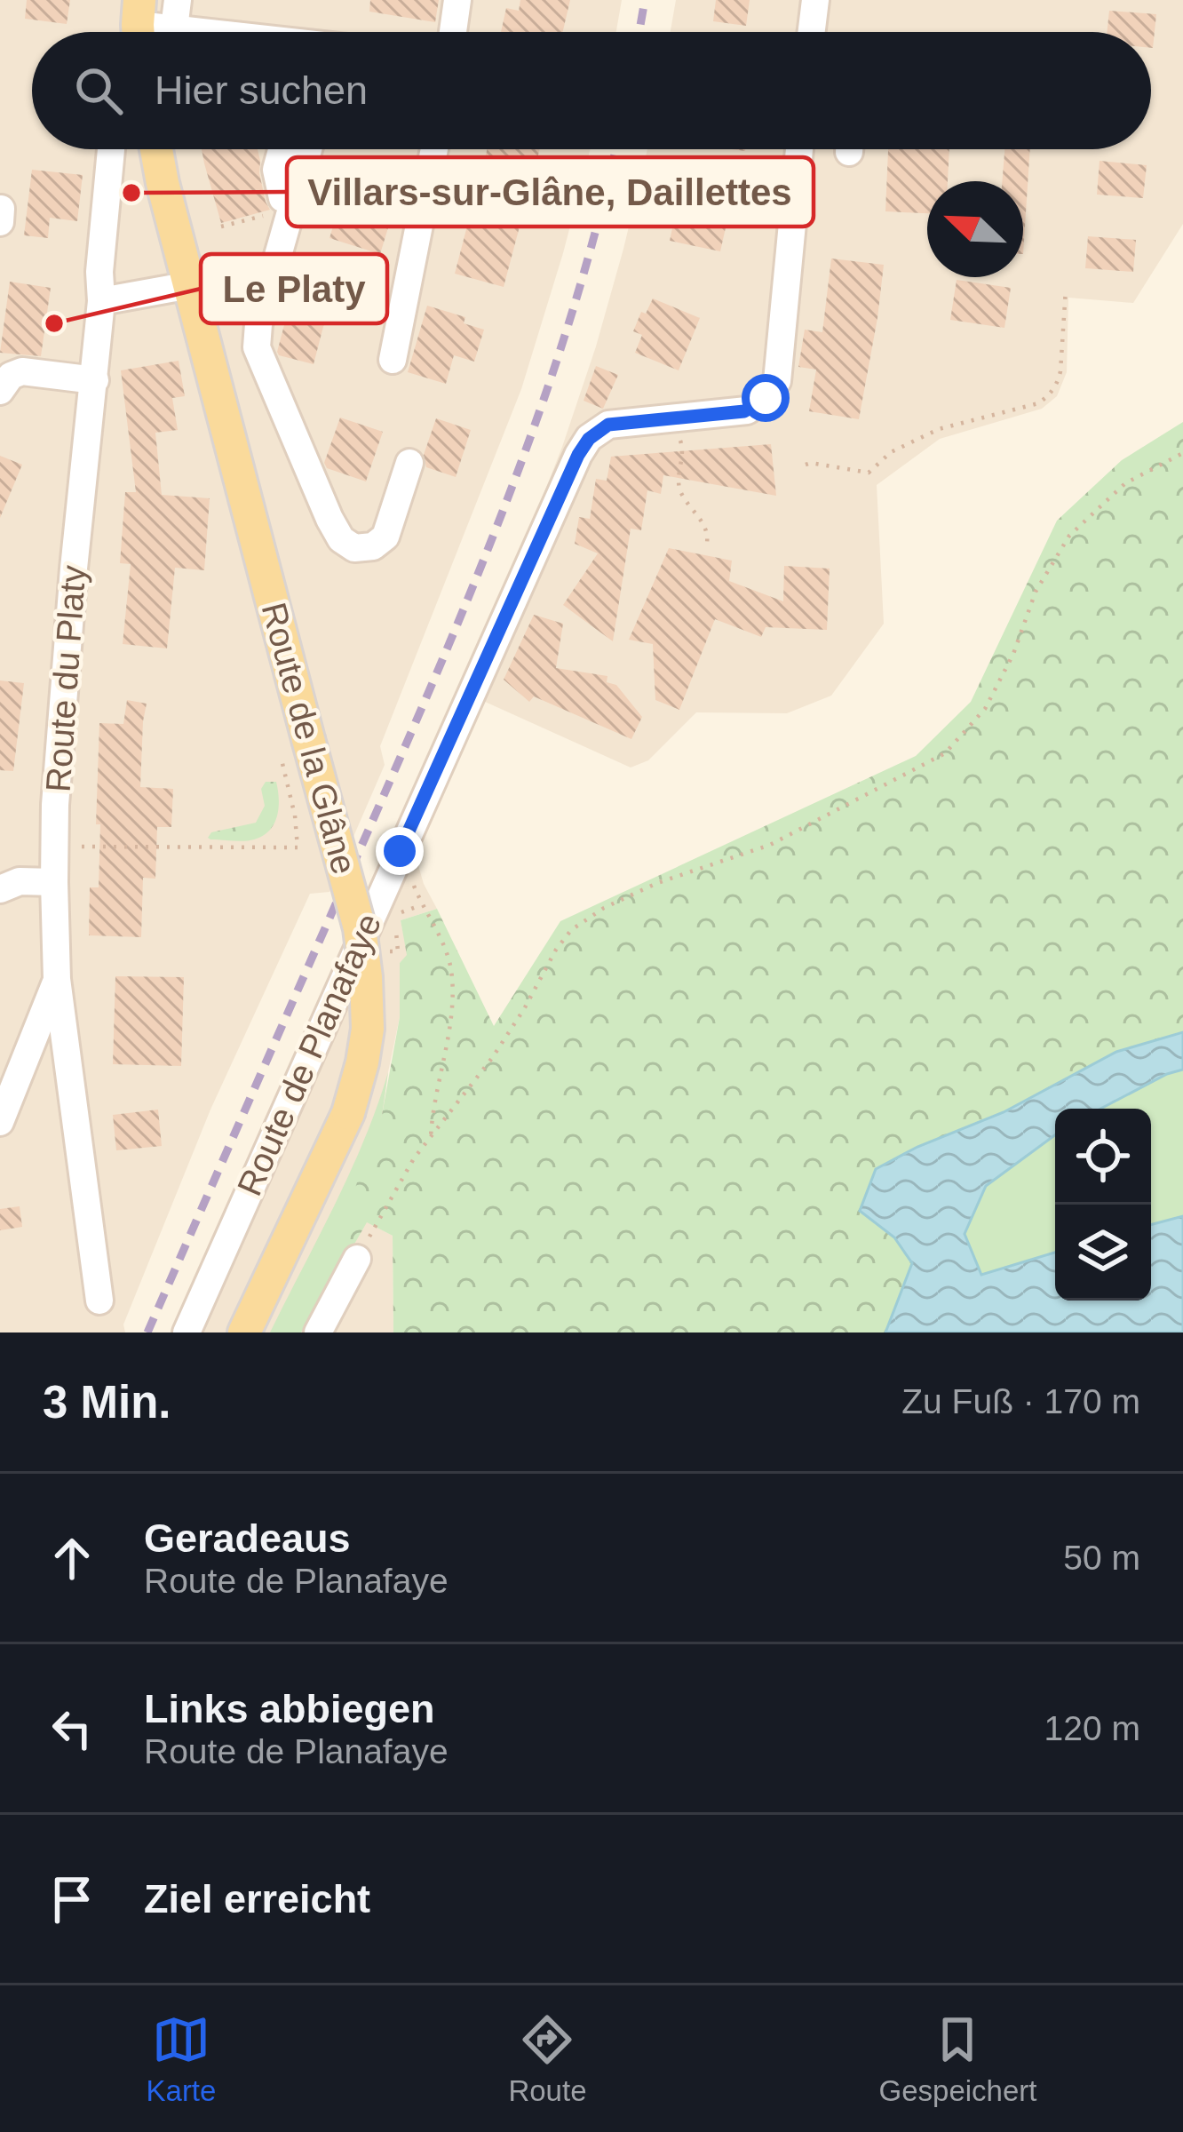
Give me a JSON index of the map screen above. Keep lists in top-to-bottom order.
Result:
{
  "streets": {
    "main road": ["Route de la Glâne"],
    "street": ["Route du Platy", "Route de Planafaye"]
  },
  "places": ["Villars-sur-Glâne, Daillettes", "Le Platy"],
  "north": "top left",
  "page": {
    "search": "Hier suchen",
    "heading": ["3 Min.", "Zu Fuß · 170 m"],
    "list": [
      ["Geradeaus", "Route de Planafaye", "50 m"],
      ["Links abbiegen", "Route de Planafaye", "120 m"],
      "Ziel erreicht"
    ],
    "nav": ["Karte", "Route", "Gespeichert"]
  }
}
